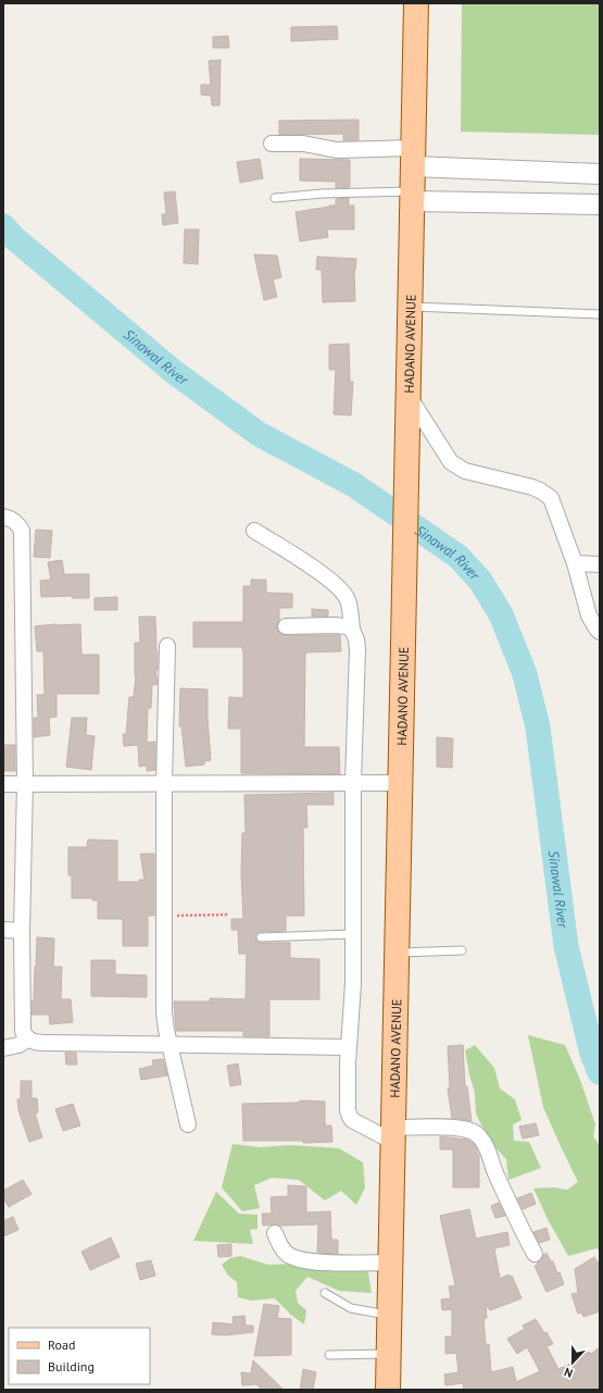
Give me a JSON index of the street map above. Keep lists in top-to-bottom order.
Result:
{
  "streets": {
    "main road": ["HADANO AVENUE"]
  },
  "water": ["Sinawal River"],
  "legend": ["Road", "Building"],
  "north": "bottom"
}
